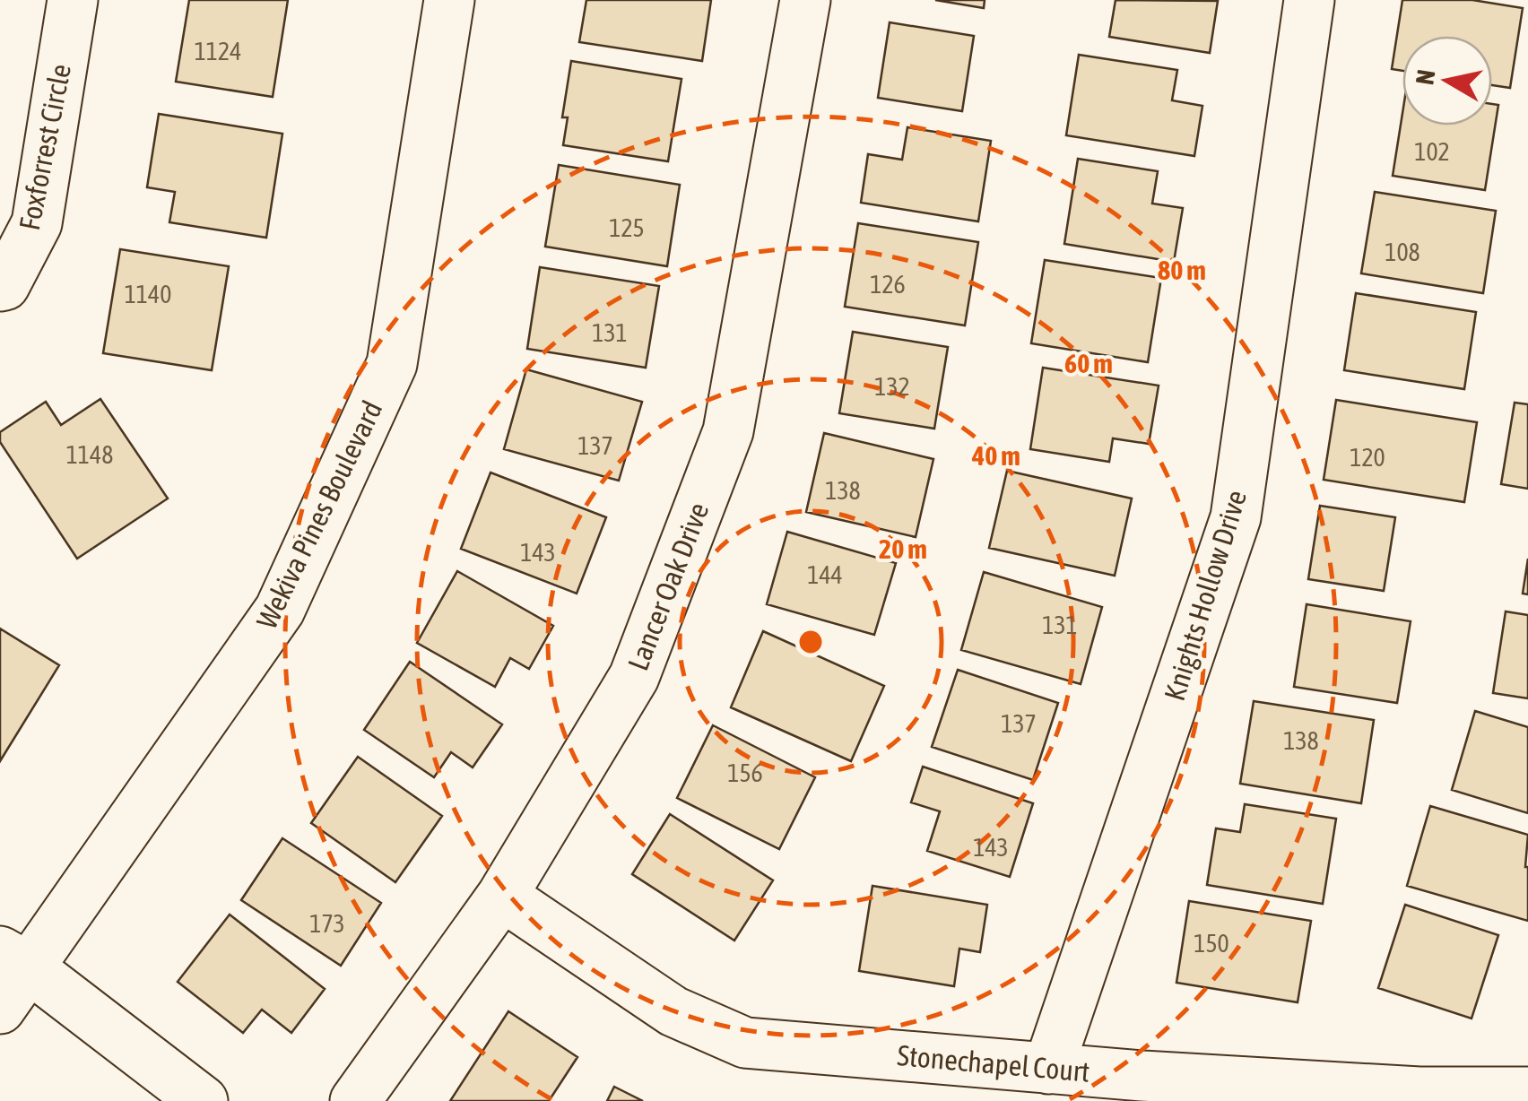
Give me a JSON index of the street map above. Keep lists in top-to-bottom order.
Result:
{
  "streets": {
    "street": [
      "Foxforrest Circle",
      "Wekiva Pines Boulevard",
      "Lancer Oak Drive",
      "Knights Hollow Drive",
      "Stonechapel Court"
    ]
  },
  "crossings": [
    ["Lancer Oak Drive", "Stonechapel Court"],
    ["Knights Hollow Drive", "Stonechapel Court"]
  ],
  "house_numbers": [
    "1124",
    "102",
    "125",
    "108",
    "126",
    "1140",
    "131",
    "132",
    "137",
    "1148",
    "120",
    "138",
    "143",
    "144",
    "131",
    "137",
    "138",
    "156",
    "143",
    "173",
    "150"
  ],
  "north": "left",
  "rings": [
    "80 m",
    "60 m",
    "40 m",
    "20 m"
  ]
}
